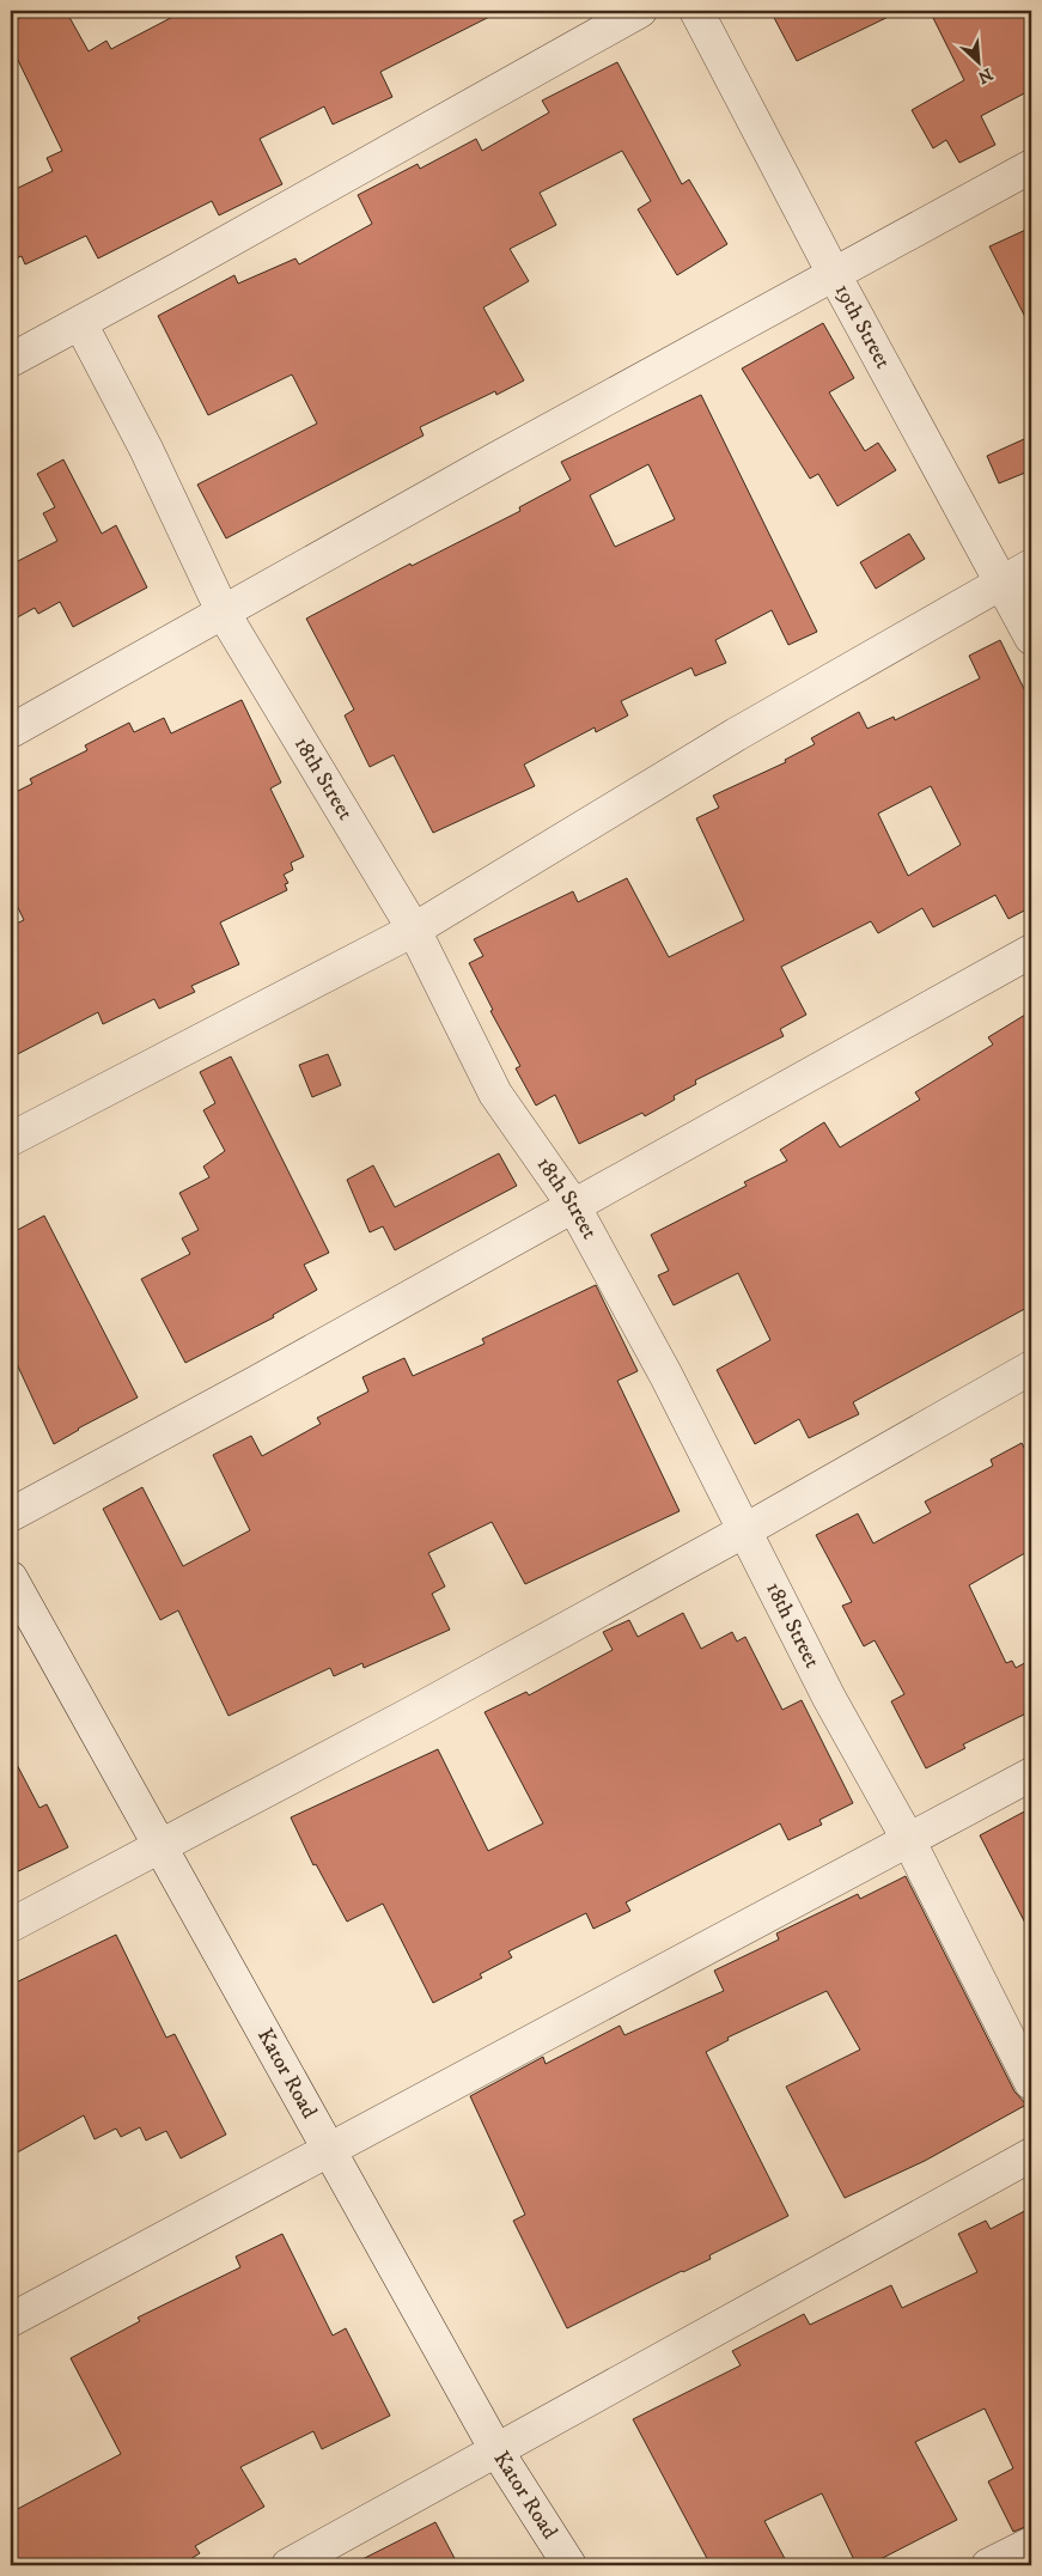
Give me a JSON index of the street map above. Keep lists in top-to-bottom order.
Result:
{
  "streets": {
    "street": ["19th Street", "18th Street", "Kator Road"]
  },
  "north": "bottom right"
}
